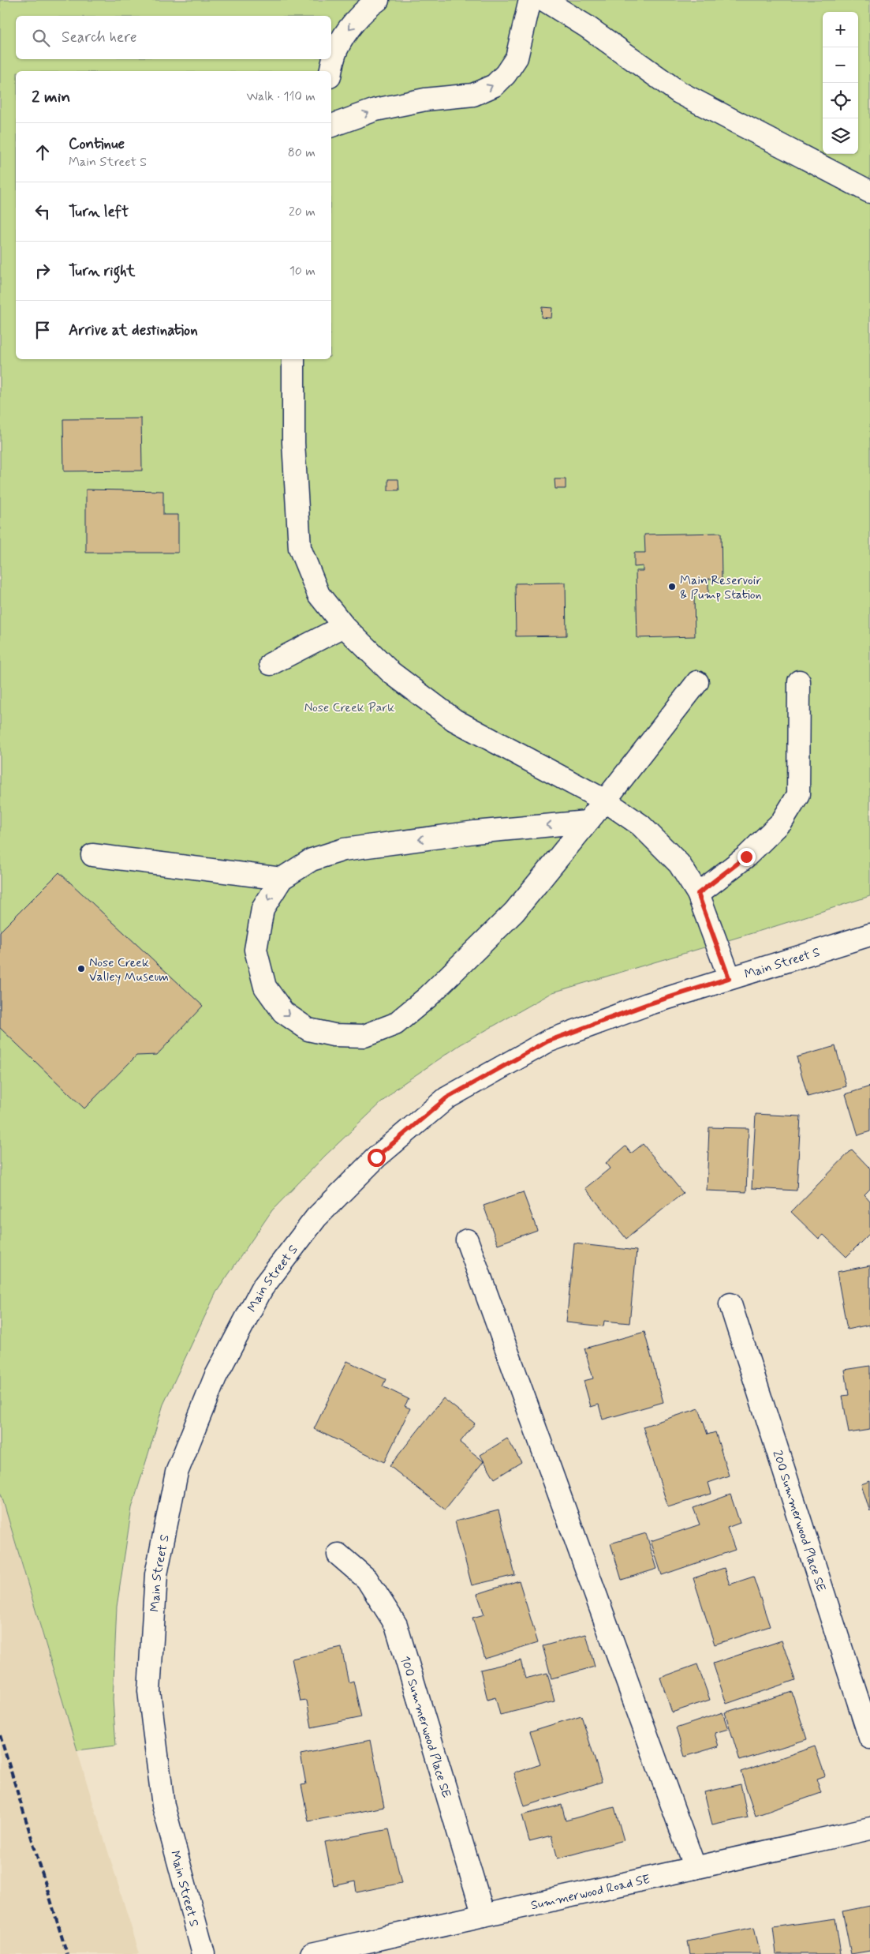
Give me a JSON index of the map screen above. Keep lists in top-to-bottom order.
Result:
{
  "streets": {
    "street": [
      "Main Street S",
      "200 Summerwood Place SE",
      "100 Summerwood Place SE",
      "Summerwood Road SE"
    ]
  },
  "crossings": [
    ["100 Summerwood Place SE", "Summerwood Road SE"]
  ],
  "parks": ["Nose Creek Park"],
  "places": ["Main Reservoir & Pump Station", "Nose Creek Valley Museum"],
  "page": {
    "map_buttons": ["+", "−"],
    "search": "Search here",
    "heading": ["2 min", "Walk · 110 m"],
    "list": [
      ["Continue", "Main Street S", "80 m"],
      ["Turn left", "20 m"],
      ["Turn right", "10 m"],
      "Arrive at destination"
    ]
  }
}
